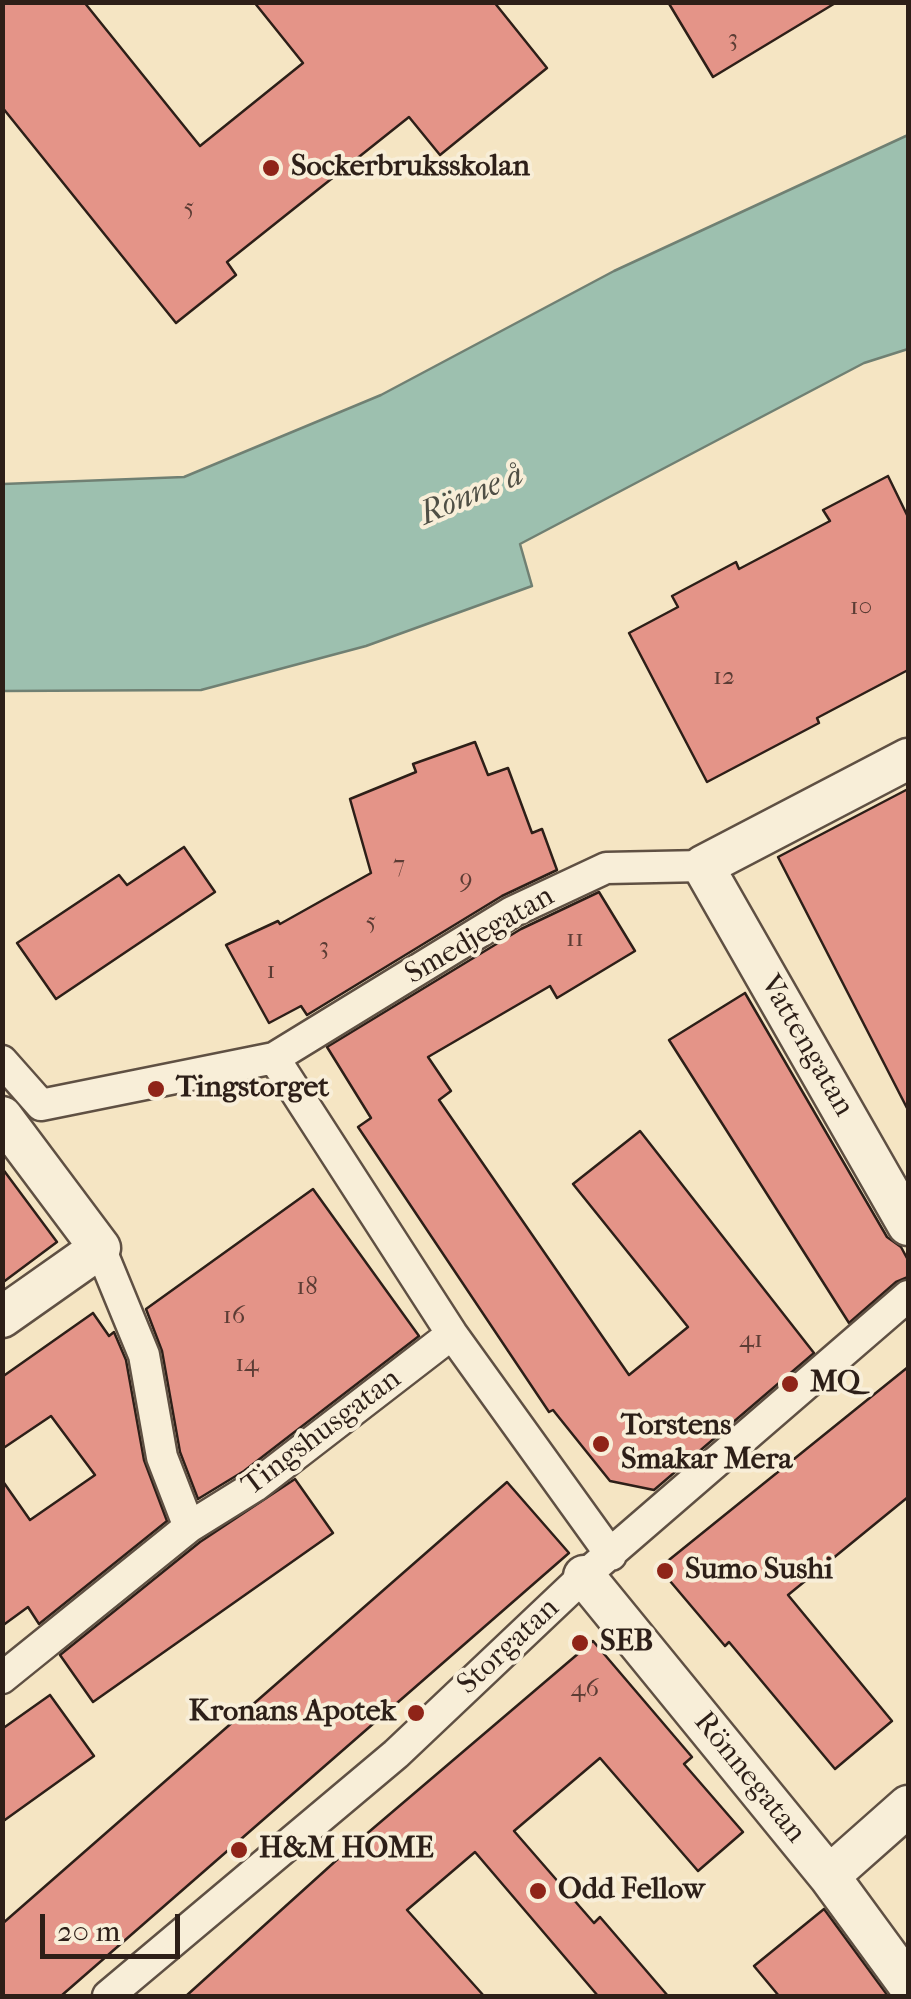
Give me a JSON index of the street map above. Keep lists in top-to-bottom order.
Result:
{
  "streets": {
    "street": [
      "Smedjegatan",
      "Vattengatan",
      "Tingshusgatan",
      "Storgatan",
      "Rönnegatan"
    ]
  },
  "crossings": [
    ["Smedjegatan", "Vattengatan"],
    ["Storgatan", "Rönnegatan"]
  ],
  "water": ["Rönne å"],
  "places": [
    "Sockerbruksskolan",
    "Tingstorget",
    "MQ",
    "Torstens Smakar Mera",
    "Sumo Sushi",
    "SEB",
    "Kronans Apotek",
    "H&M HOME",
    "Odd Fellow"
  ],
  "house_numbers": [
    "3",
    "5",
    "10",
    "12",
    "7",
    "9",
    "5",
    "11",
    "3",
    "1",
    "18",
    "16",
    "41",
    "14",
    "46"
  ],
  "scale_bar": "20 m"
}
